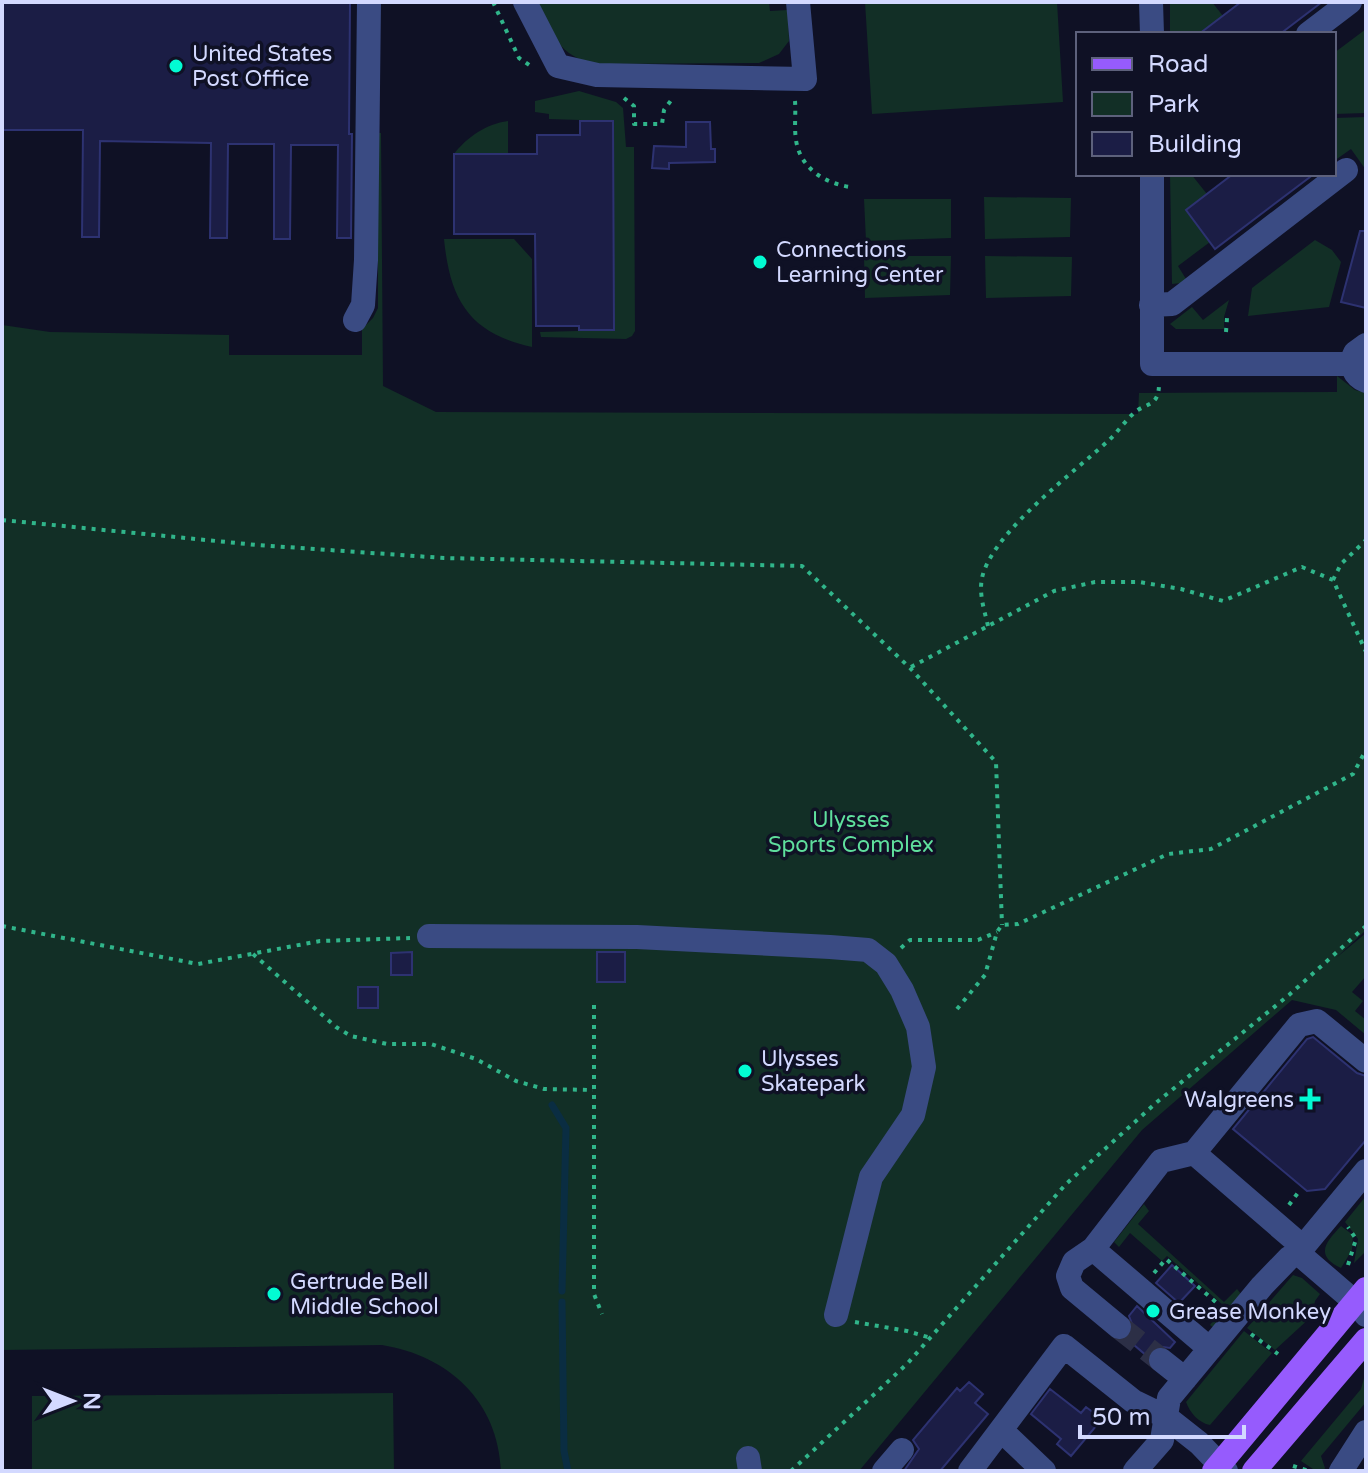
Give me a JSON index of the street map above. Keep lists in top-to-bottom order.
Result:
{
  "parks": ["Ulysses Sports Complex"],
  "places": {
    "other": [
      "United States Post Office",
      "Connections Learning Center",
      "Ulysses Skatepark",
      "Gertrude Bell Middle School",
      "Grease Monkey"
    ],
    "health": ["Walgreens"]
  },
  "legend": ["Road", "Park", "Building"],
  "scale_bar": "50 m",
  "north": "right"
}
